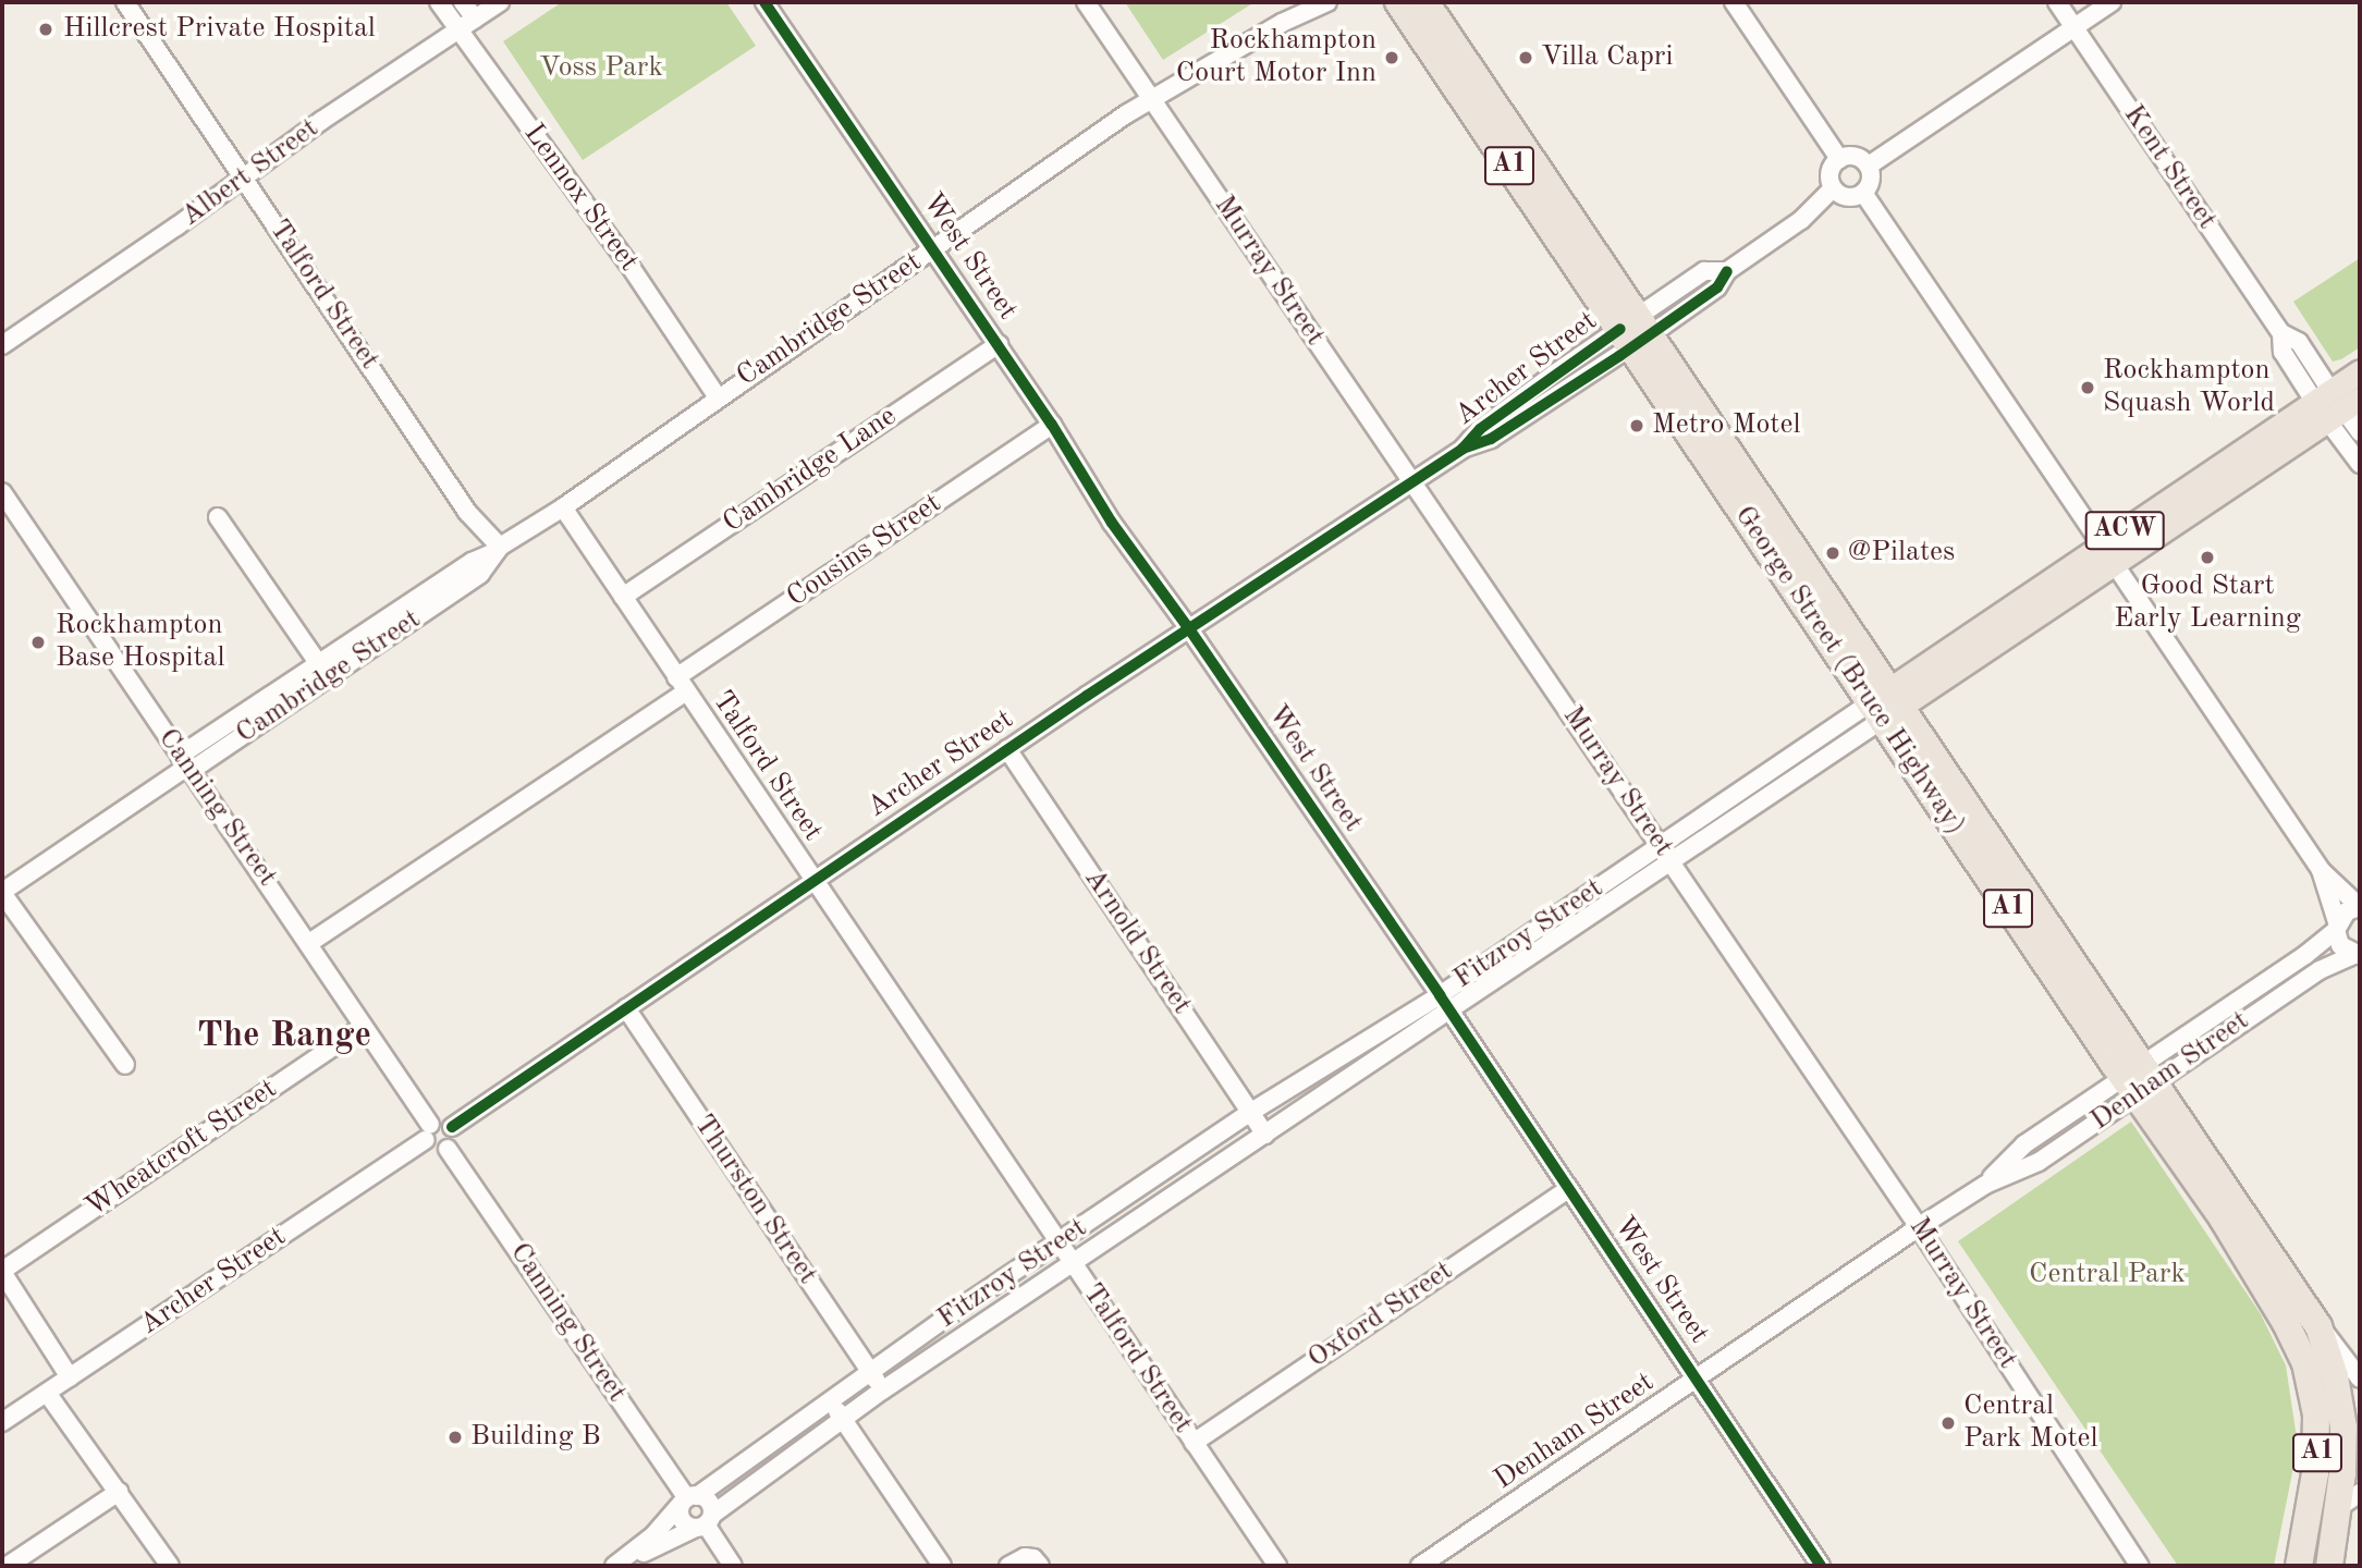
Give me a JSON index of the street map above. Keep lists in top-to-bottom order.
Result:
{
  "streets": {
    "highway": ["A1", "George Street (Bruce Highway)"],
    "main road": ["ACW", "Fitzroy Street"],
    "street": [
      "Kent Street",
      "Albert Street",
      "Lennox Street",
      "West Street",
      "Murray Street",
      "Talford Street",
      "Cambridge Street",
      "Archer Street",
      "Cambridge Lane",
      "Cousins Street",
      "Canning Street",
      "Arnold Street",
      "Denham Street",
      "Wheatcroft Street",
      "Thurston Street",
      "Oxford Street"
    ]
  },
  "crossings": [
    ["A1", "George Street (Bruce Highway)"],
    ["Kent Street", "Fitzroy Street"],
    ["Albert Street", "Lennox Street"],
    ["Albert Street", "Talford Street"],
    ["Lennox Street", "Cambridge Street"],
    ["West Street", "Cambridge Street"],
    ["West Street", "Archer Street"],
    ["West Street", "Cambridge Lane"],
    ["West Street", "Cousins Street"],
    ["West Street", "Fitzroy Street"],
    ["West Street", "Denham Street"],
    ["West Street", "Oxford Street"],
    ["Murray Street", "Cambridge Street"],
    ["Murray Street", "Archer Street"],
    ["Murray Street", "Fitzroy Street"],
    ["Murray Street", "Denham Street"],
    ["Talford Street", "Cambridge Street"],
    ["Talford Street", "Archer Street"],
    ["Talford Street", "Cambridge Lane"],
    ["Talford Street", "Cousins Street"],
    ["Talford Street", "Fitzroy Street"],
    ["Talford Street", "Oxford Street"],
    ["Cambridge Street", "Canning Street"],
    ["Archer Street", "George Street (Bruce Highway)"],
    ["Archer Street", "Canning Street"],
    ["Archer Street", "Arnold Street"],
    ["Archer Street", "Thurston Street"],
    ["Cousins Street", "Canning Street"],
    ["George Street (Bruce Highway)", "Fitzroy Street"],
    ["George Street (Bruce Highway)", "Denham Street"],
    ["Canning Street", "Fitzroy Street"],
    ["Canning Street", "Wheatcroft Street"],
    ["Fitzroy Street", "Arnold Street"],
    ["Fitzroy Street", "Thurston Street"]
  ],
  "districts": ["The Range"],
  "parks": ["Voss Park", "Central Park"],
  "places": [
    "Hillcrest Private Hospital",
    "Rockhampton Court Motor Inn",
    "Villa Capri",
    "Rockhampton Squash World",
    "Metro Motel",
    "@Pilates",
    "Good Start Early Learning",
    "Rockhampton Base Hospital",
    "Central Park Motel",
    "Building B"
  ]
}
